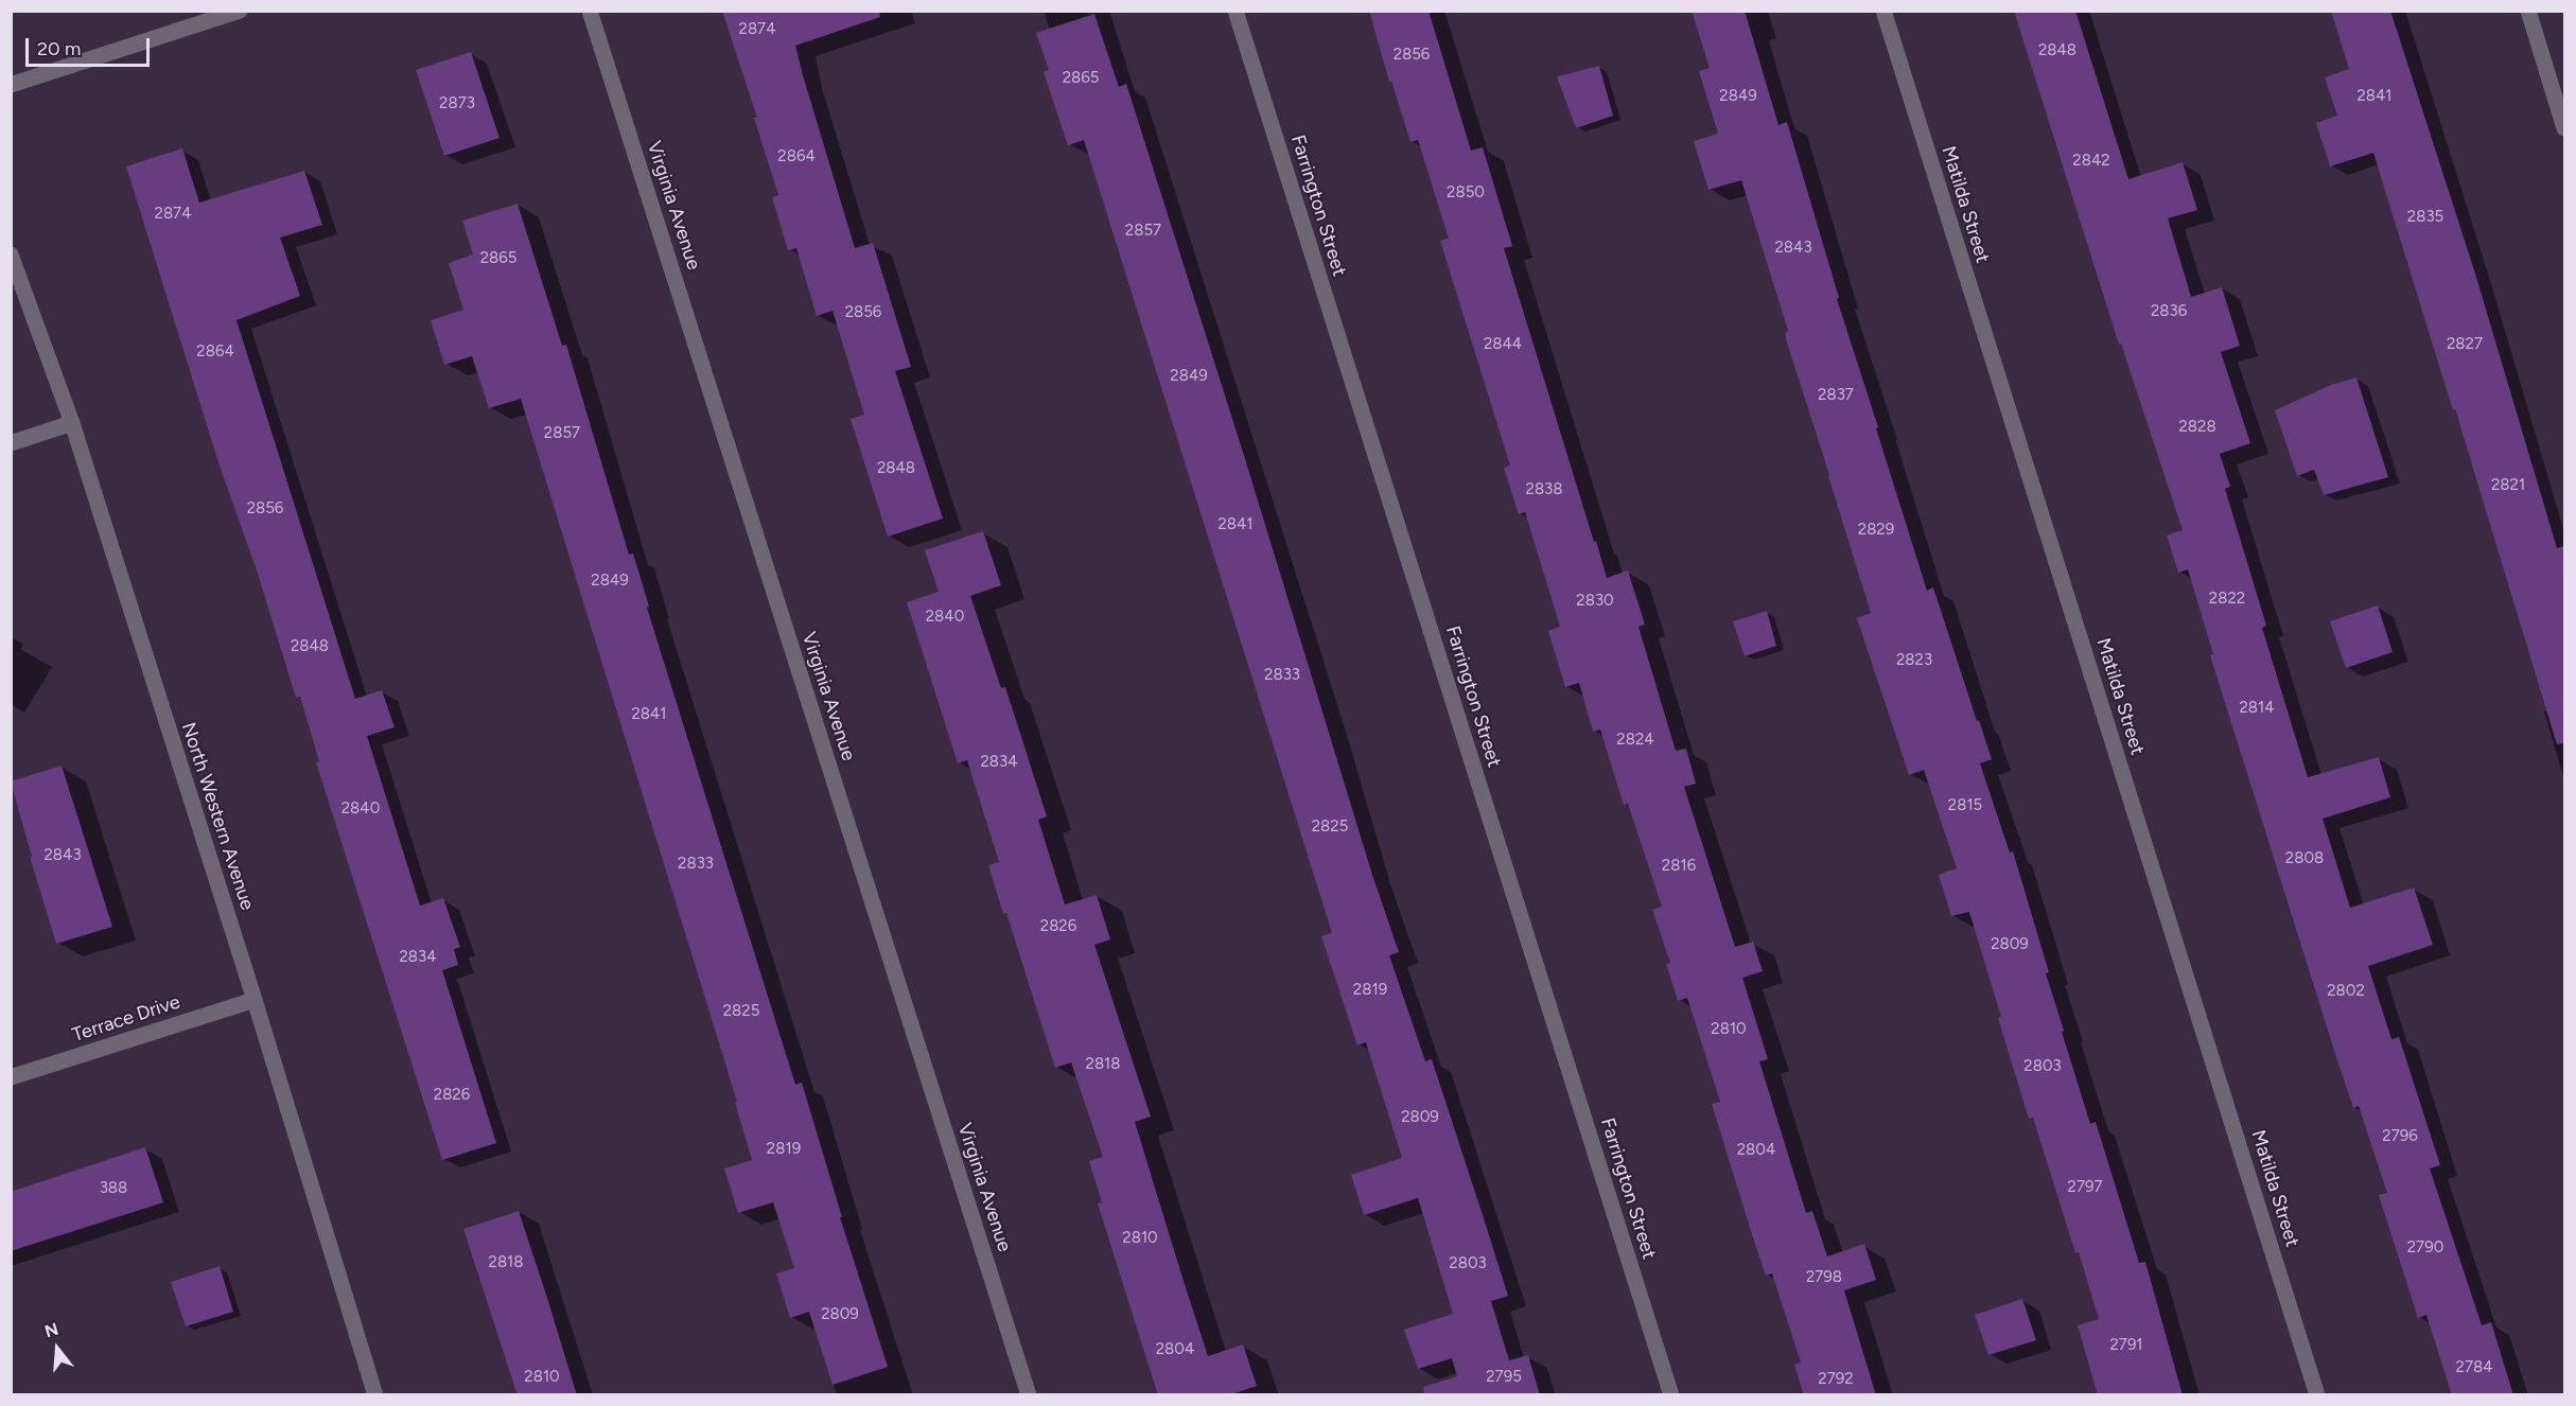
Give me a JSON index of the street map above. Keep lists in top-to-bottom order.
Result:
{
  "streets": {
    "street": [
      "Matilda Street",
      "Virginia Avenue",
      "Farrington Street",
      "North Western Avenue",
      "Terrace Drive"
    ]
  },
  "crossings": [
    ["North Western Avenue", "Terrace Drive"]
  ],
  "house_numbers": [
    "2874",
    "2848",
    "2856",
    "2865",
    "2849",
    "2841",
    "2873",
    "2864",
    "2842",
    "2850",
    "2874",
    "2835",
    "2857",
    "2843",
    "2865",
    "2836",
    "2856",
    "2844",
    "2827",
    "2864",
    "2849",
    "2837",
    "2828",
    "2857",
    "2848",
    "2821",
    "2838",
    "2856",
    "2841",
    "2829",
    "2849",
    "2822",
    "2830",
    "2840",
    "2848",
    "2823",
    "2833",
    "2814",
    "2841",
    "2824",
    "2834",
    "2815",
    "2840",
    "2825",
    "2843",
    "2808",
    "2833",
    "2816",
    "2826",
    "2809",
    "2834",
    "2819",
    "2802",
    "2825",
    "2810",
    "2818",
    "2803",
    "2826",
    "2809",
    "2796",
    "2819",
    "2804",
    "2797",
    "388",
    "2810",
    "2790",
    "2818",
    "2803",
    "2798",
    "2809",
    "2791",
    "2804",
    "2784",
    "2810",
    "2795",
    "2792"
  ],
  "scale_bar": "20 m",
  "north": "top"
}
